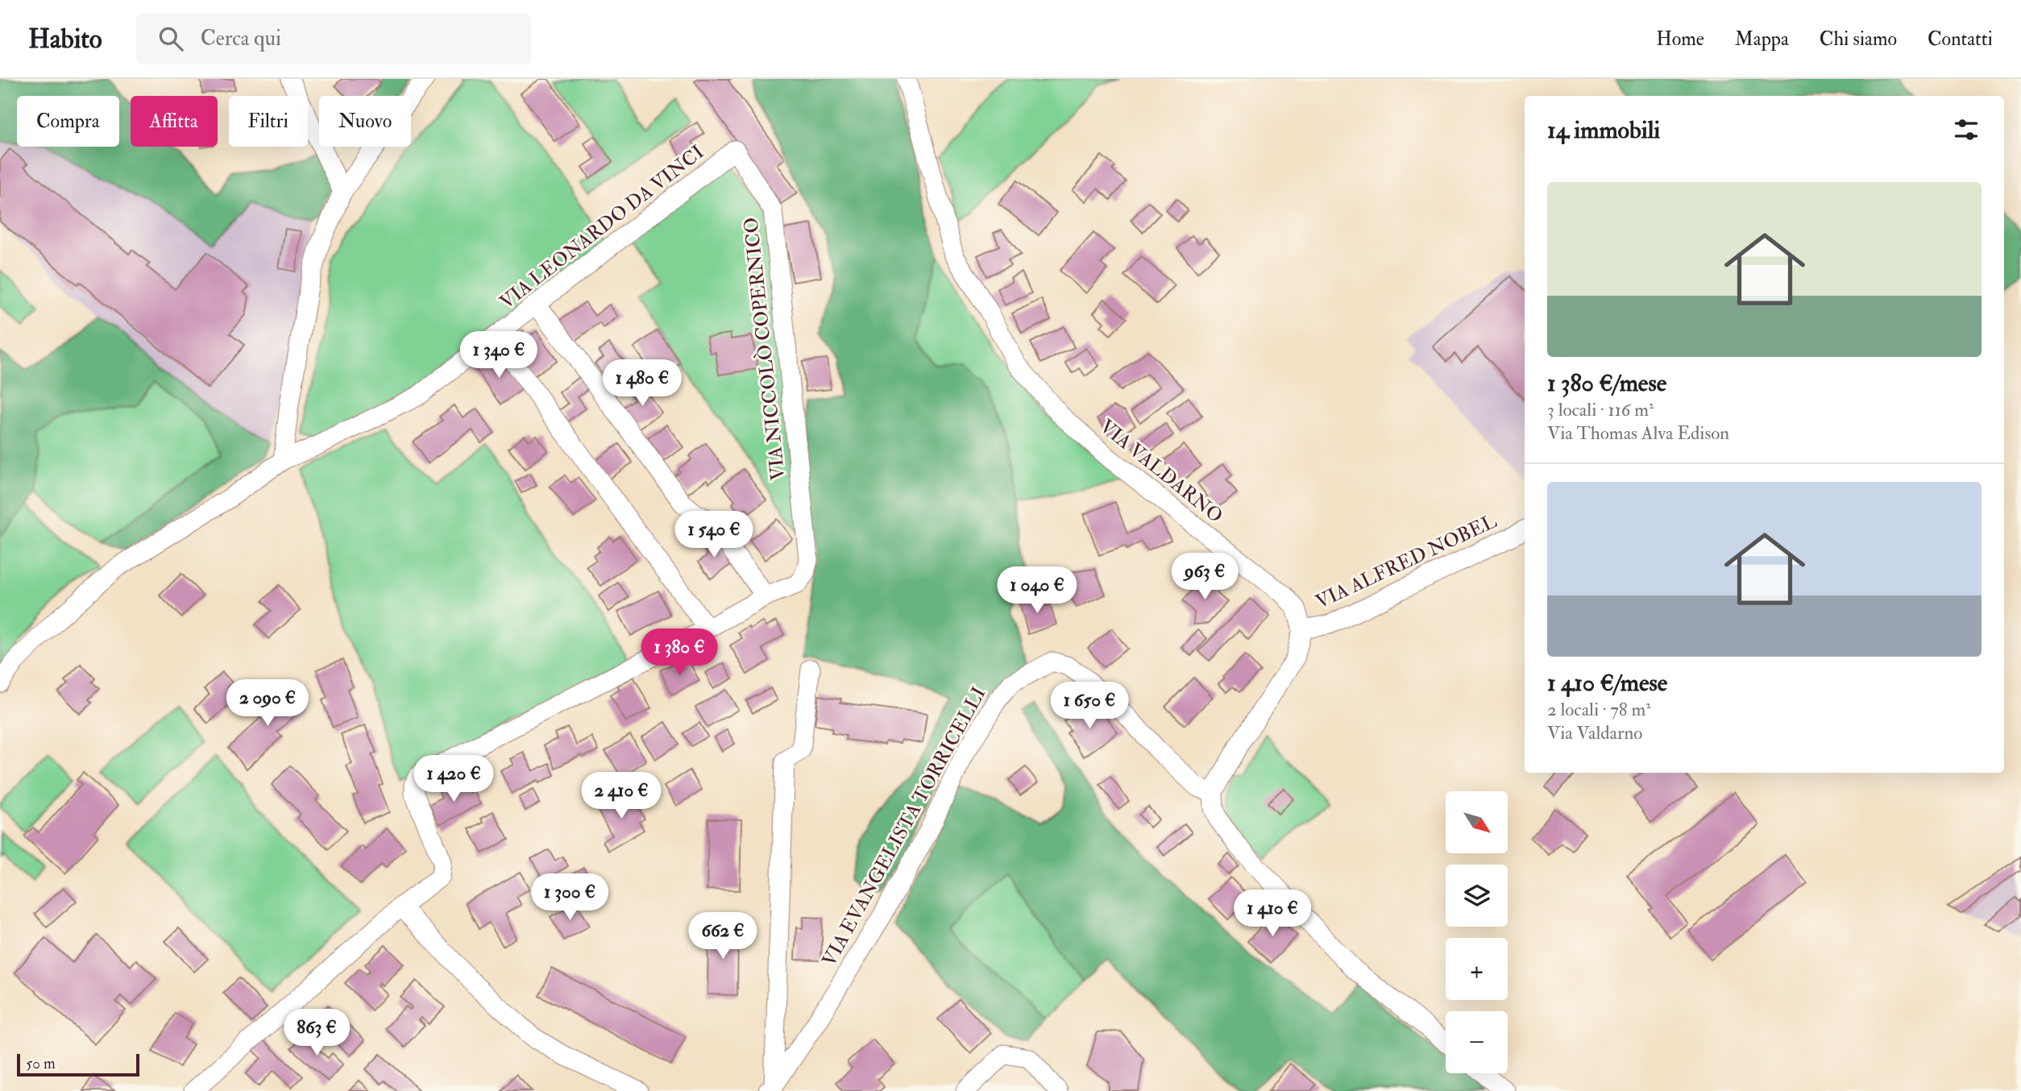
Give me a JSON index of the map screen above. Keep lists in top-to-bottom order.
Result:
{
  "streets": {
    "street": [
      "VIA LEONARDO DA VINCI",
      "VIA NICCOLÒ COPERNICO",
      "VIA VALDARNO",
      "VIA ALFRED NOBEL",
      "VIA EVANGELISTA TORRICELLI"
    ]
  },
  "crossings": [
    ["VIA LEONARDO DA VINCI", "VIA NICCOLÒ COPERNICO"],
    ["VIA VALDARNO", "VIA ALFRED NOBEL"]
  ],
  "scale_bar": "50 m",
  "north": "bottom right",
  "page": {
    "header": "Habito",
    "search": "Cerca qui",
    "nav": [
      "Home",
      "Mappa",
      "Chi siamo",
      "Contatti"
    ],
    "chip": [
      "Compra",
      "Affitta",
      "Filtri",
      "Nuovo"
    ],
    "heading": "14 immobili",
    "list": [
      {
        "name": "1 380 €/mese",
        "note": "3 locali · 116 m² · Via Thomas Alva Edison"
      },
      {
        "name": "1 410 €/mese",
        "note": "2 locali · 78 m² · Via Valdarno"
      }
    ],
    "price": [
      "1 340 €",
      "1 480 €",
      "1 540 €",
      "963 €",
      "1 040 €",
      "1 380 €",
      "2 090 €",
      "1 650 €",
      "1 420 €",
      "2 410 €",
      "1 300 €",
      "1 410 €",
      "662 €",
      "863 €"
    ],
    "map_buttons": ["+", "−"],
    "scale": "50 m"
  }
}
